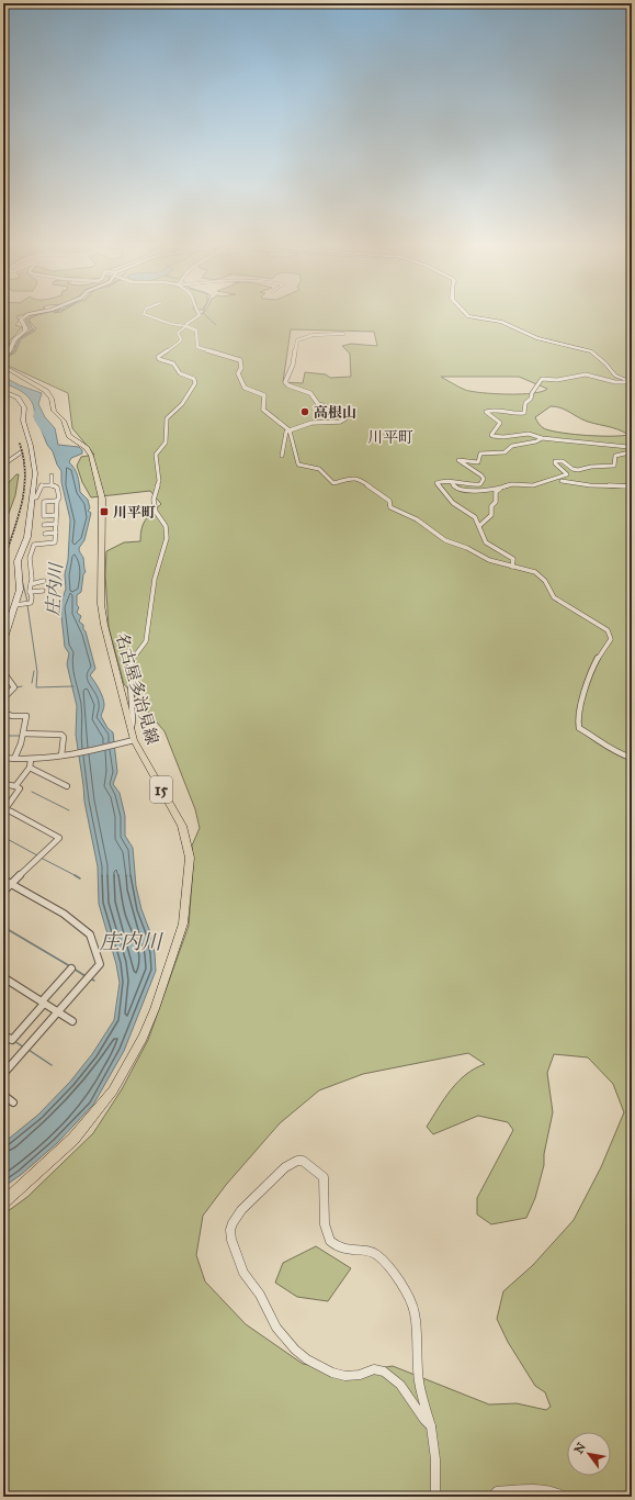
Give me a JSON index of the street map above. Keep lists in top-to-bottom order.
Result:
{
  "streets": {
    "main road": ["名古屋多治見線", "15"]
  },
  "districts": ["川平町"],
  "water": ["庄内川"],
  "places": {
    "other": ["高根山"],
    "transit": ["川平町"]
  },
  "north": "top left"
}
